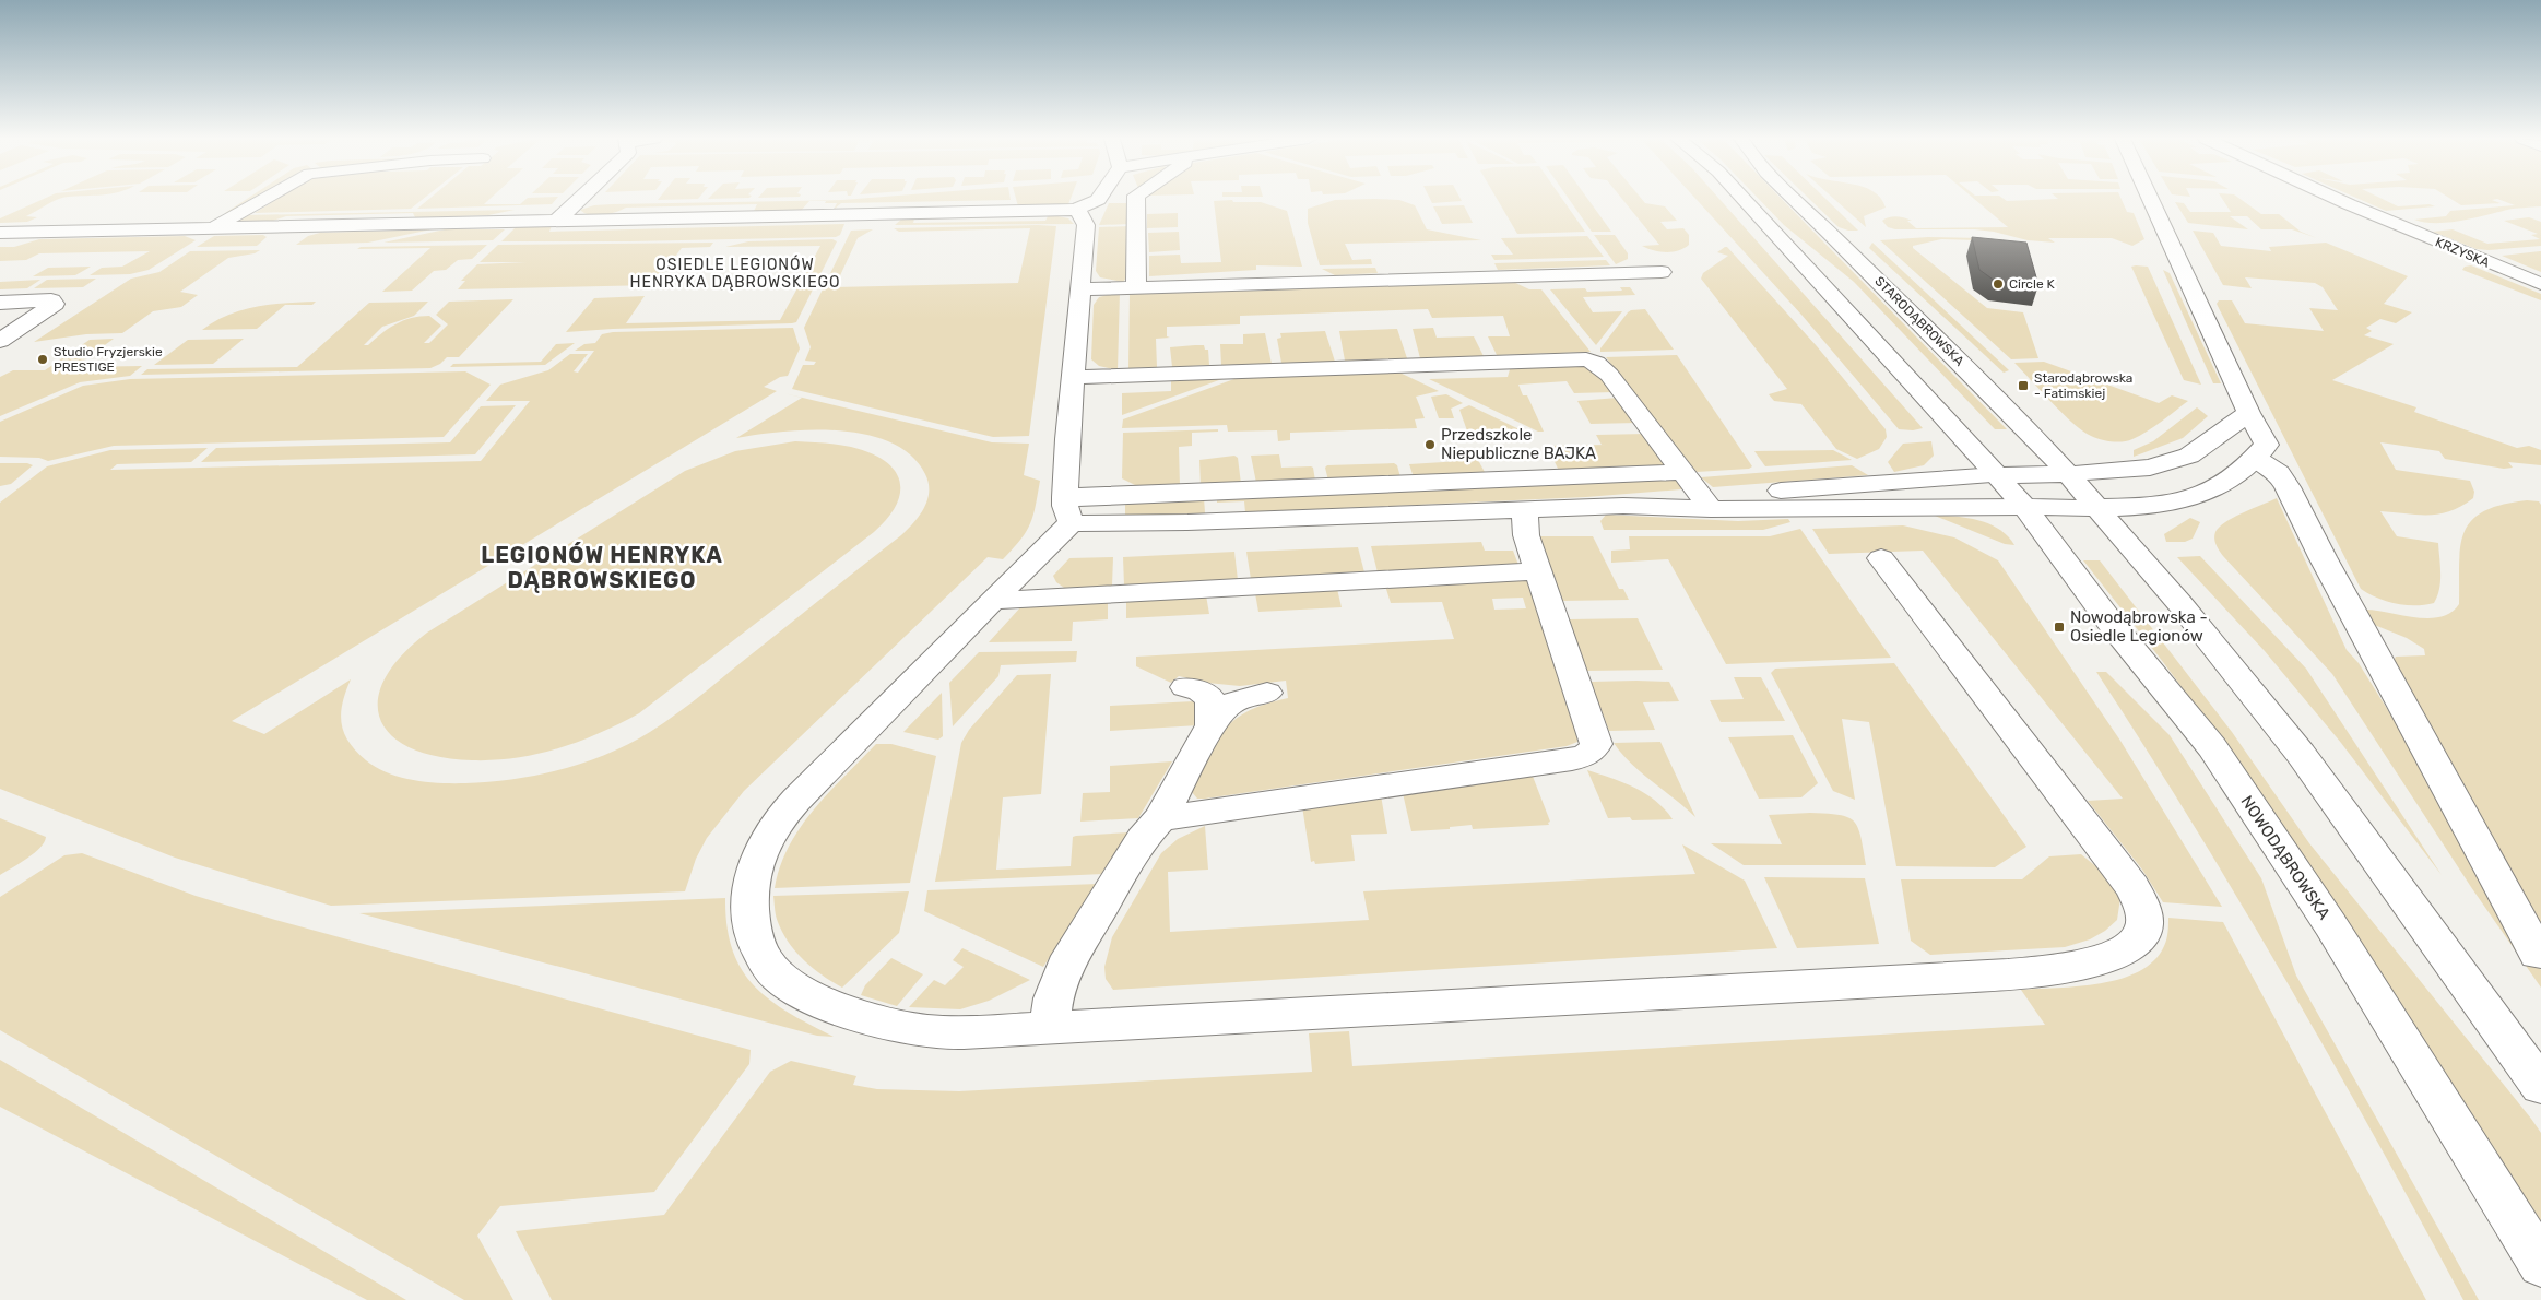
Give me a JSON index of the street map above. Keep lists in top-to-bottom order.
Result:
{
  "streets": {
    "street": ["KRZYSKA", "STARODĄBROWSKA", "NOWODĄBROWSKA"]
  },
  "districts": ["OSIEDLE LEGIONÓW HENRYKA DĄBROWSKIEGO", "LEGIONÓW HENRYKA DĄBROWSKIEGO"],
  "places": {
    "other": ["Circle K", "Studio Fryzjerskie PRESTIGE", "Przedszkole Niepubliczne BAJKA"],
    "transit": ["Starodąbrowska - Fatimskiej", "Nowodąbrowska - Osiedle Legionów"]
  }
}
